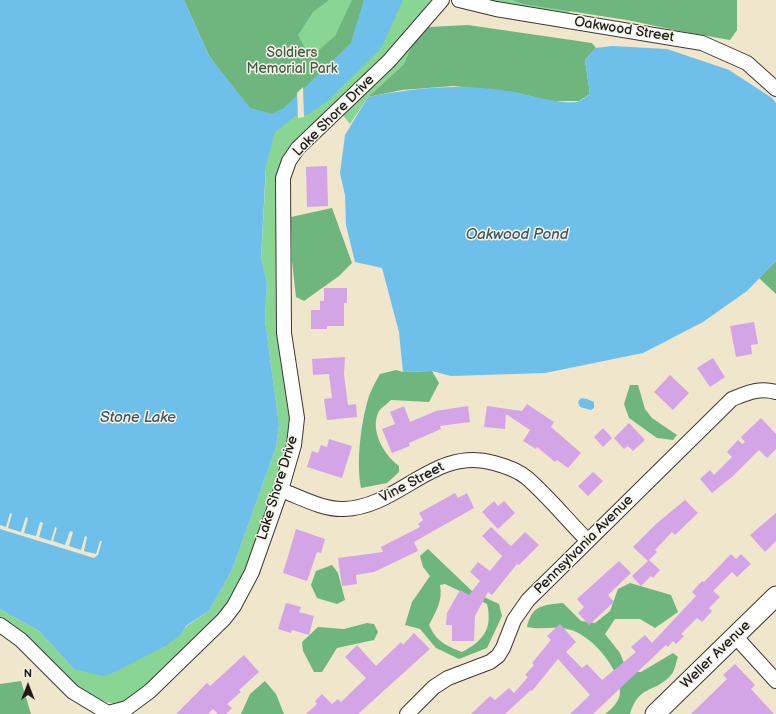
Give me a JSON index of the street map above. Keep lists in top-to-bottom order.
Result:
{
  "streets": {
    "street": [
      "Oakwood Street",
      "Lake Shore Drive",
      "Vine Street",
      "Pennsylvania Avenue",
      "Weller Avenue"
    ]
  },
  "crossings": [
    ["Lake Shore Drive", "Vine Street"],
    ["Vine Street", "Pennsylvania Avenue"]
  ],
  "water": ["Oakwood Pond", "Stone Lake"],
  "parks": ["Soldiers Memorial Park"],
  "north": "top"
}
